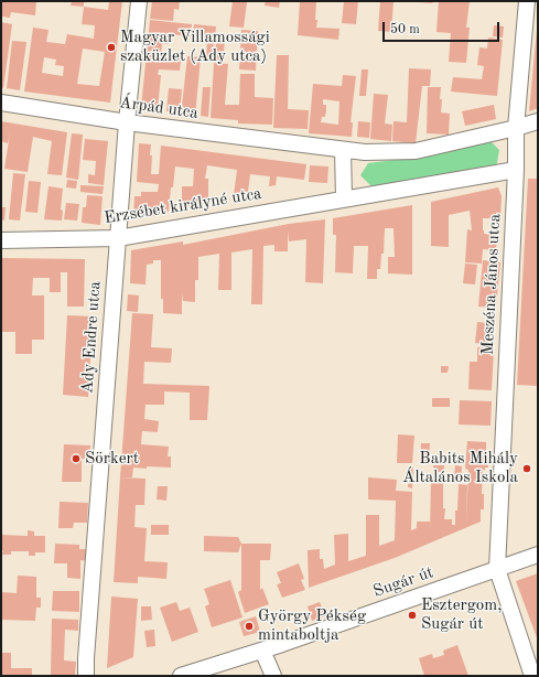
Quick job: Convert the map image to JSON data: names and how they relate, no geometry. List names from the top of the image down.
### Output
{
  "streets": {
    "street": [
      "Árpád utca",
      "Erzsébet királyné utca",
      "Meszéna János utca",
      "Ady Endre utca",
      "Sugár út"
    ]
  },
  "crossings": [
    ["Árpád utca", "Ady Endre utca"],
    ["Erzsébet királyné utca", "Meszéna János utca"],
    ["Erzsébet királyné utca", "Ady Endre utca"],
    ["Meszéna János utca", "Sugár út"]
  ],
  "places": [
    "Magyar Villamossági szaküzlet (Ady utca)",
    "Sörkert",
    "Babits Mihály Általános Iskola",
    "Esztergom, Sugár út",
    "György Pékség mintaboltja"
  ],
  "scale_bar": "50 m"
}
